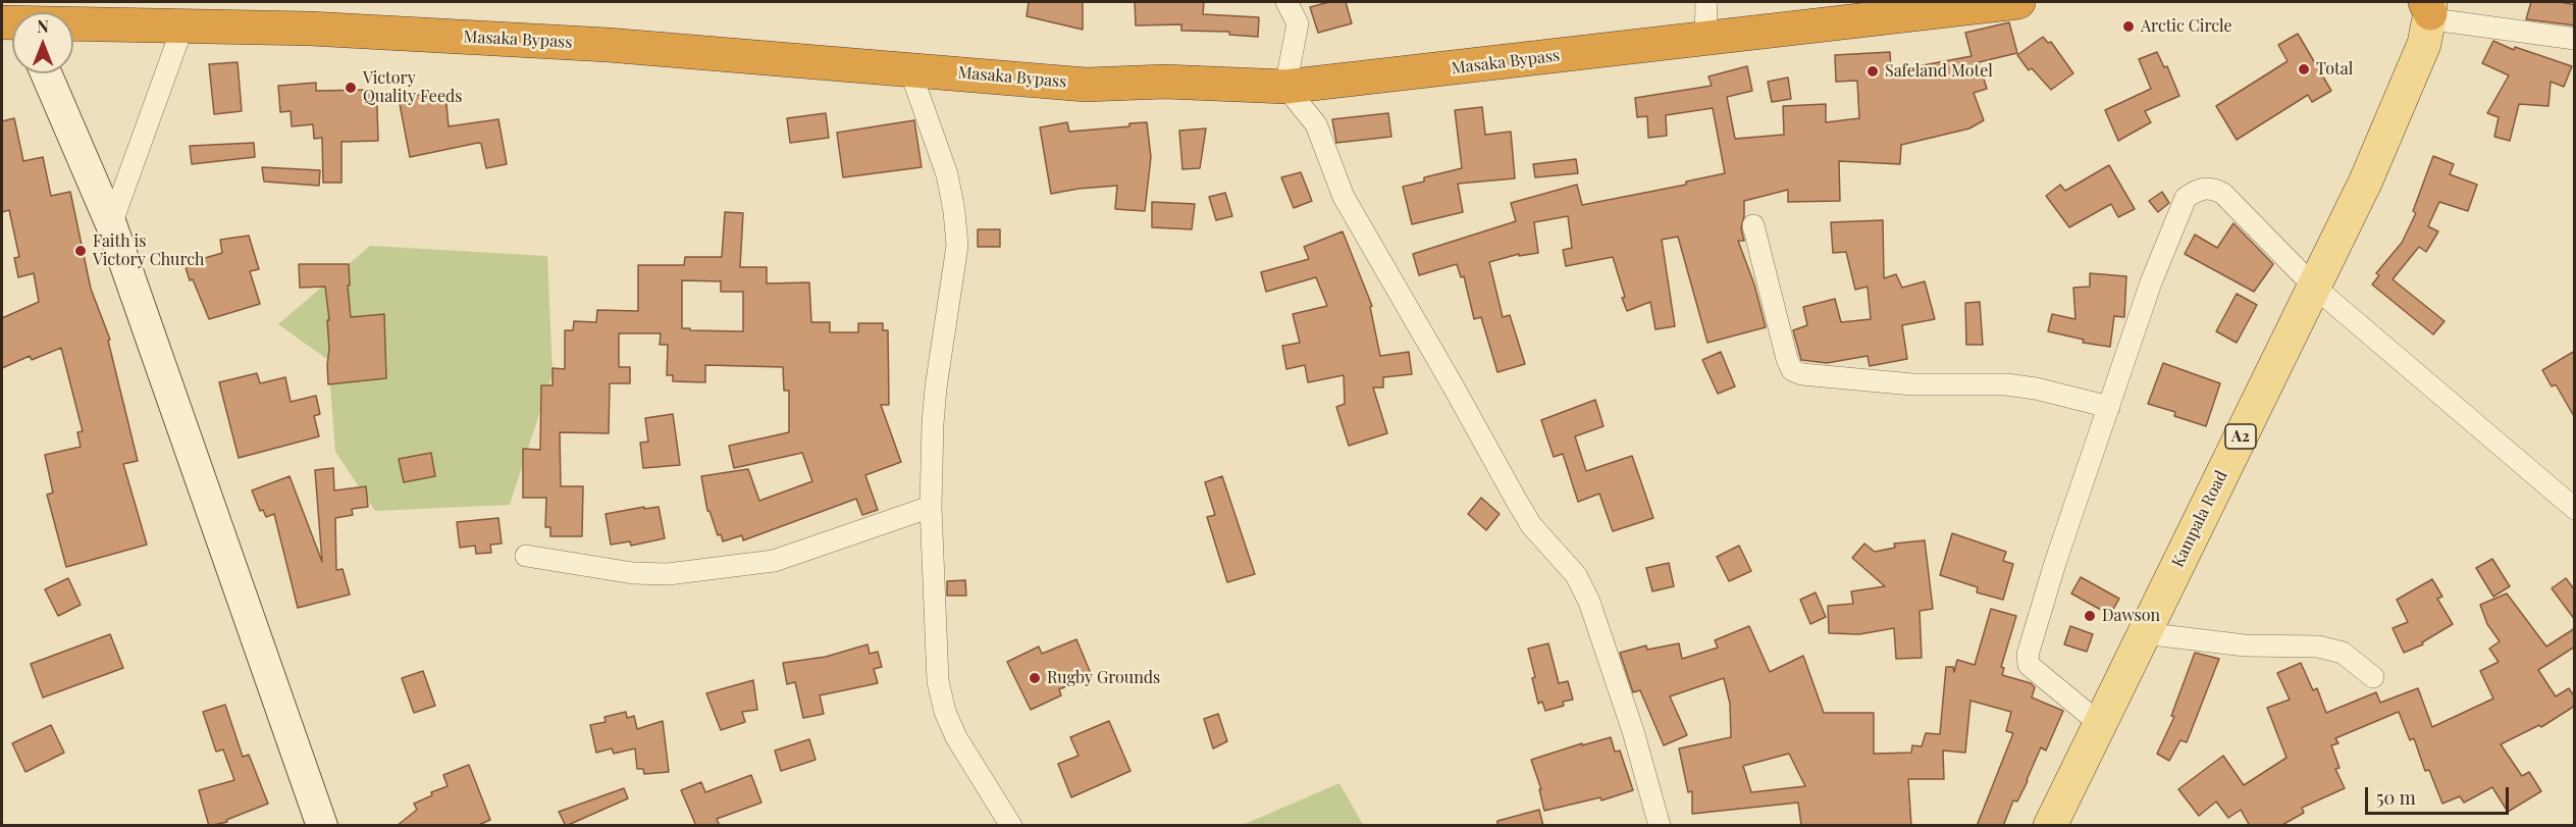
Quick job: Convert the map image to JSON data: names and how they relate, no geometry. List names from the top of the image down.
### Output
{
  "streets": {
    "highway": ["Masaka Bypass"],
    "main road": ["A2", "Kampala Road"]
  },
  "places": [
    "Arctic Circle",
    "Total",
    "Safeland Motel",
    "Victory Quality Feeds",
    "Faith is Victory Church",
    "Dawson",
    "Rugby Grounds"
  ],
  "scale_bar": "50 m",
  "north": "top"
}
